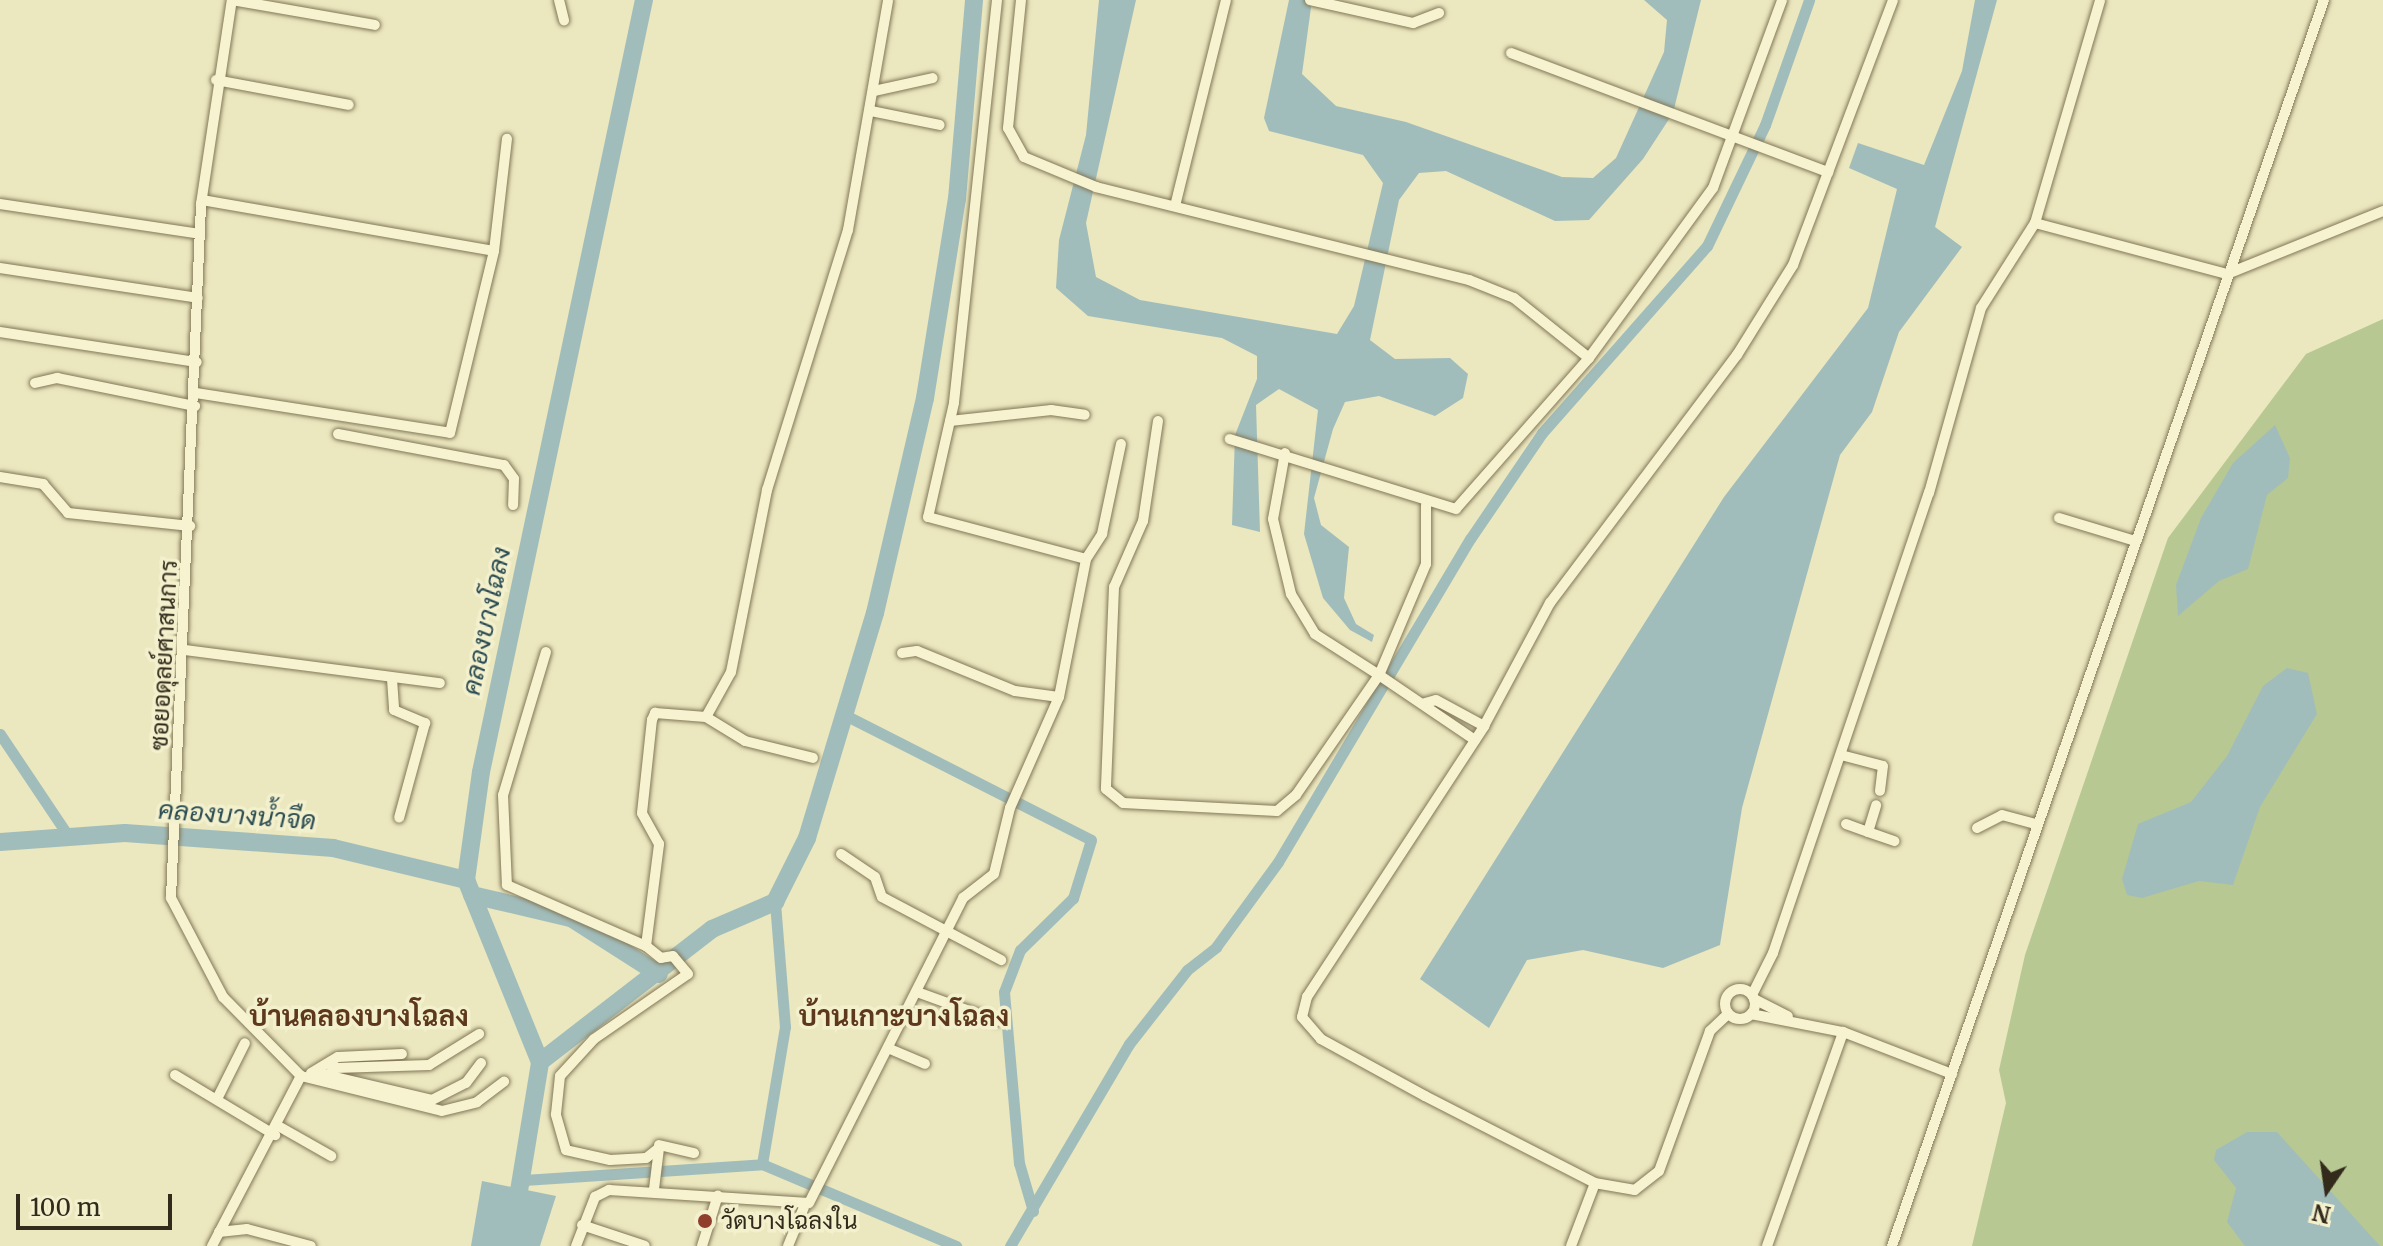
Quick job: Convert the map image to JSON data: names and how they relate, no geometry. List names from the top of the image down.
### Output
{
  "streets": {
    "street": ["ซอยอดุลย์ศาสนการ"]
  },
  "districts": ["บ้านคลองบางโฉลง", "บ้านเกาะบางโฉลง"],
  "water": ["คลองบางโฉลง", "คลองบางน้ำจืด"],
  "places": ["วัดบางโฉลงใน"],
  "scale_bar": "100 m",
  "north": "bottom"
}
